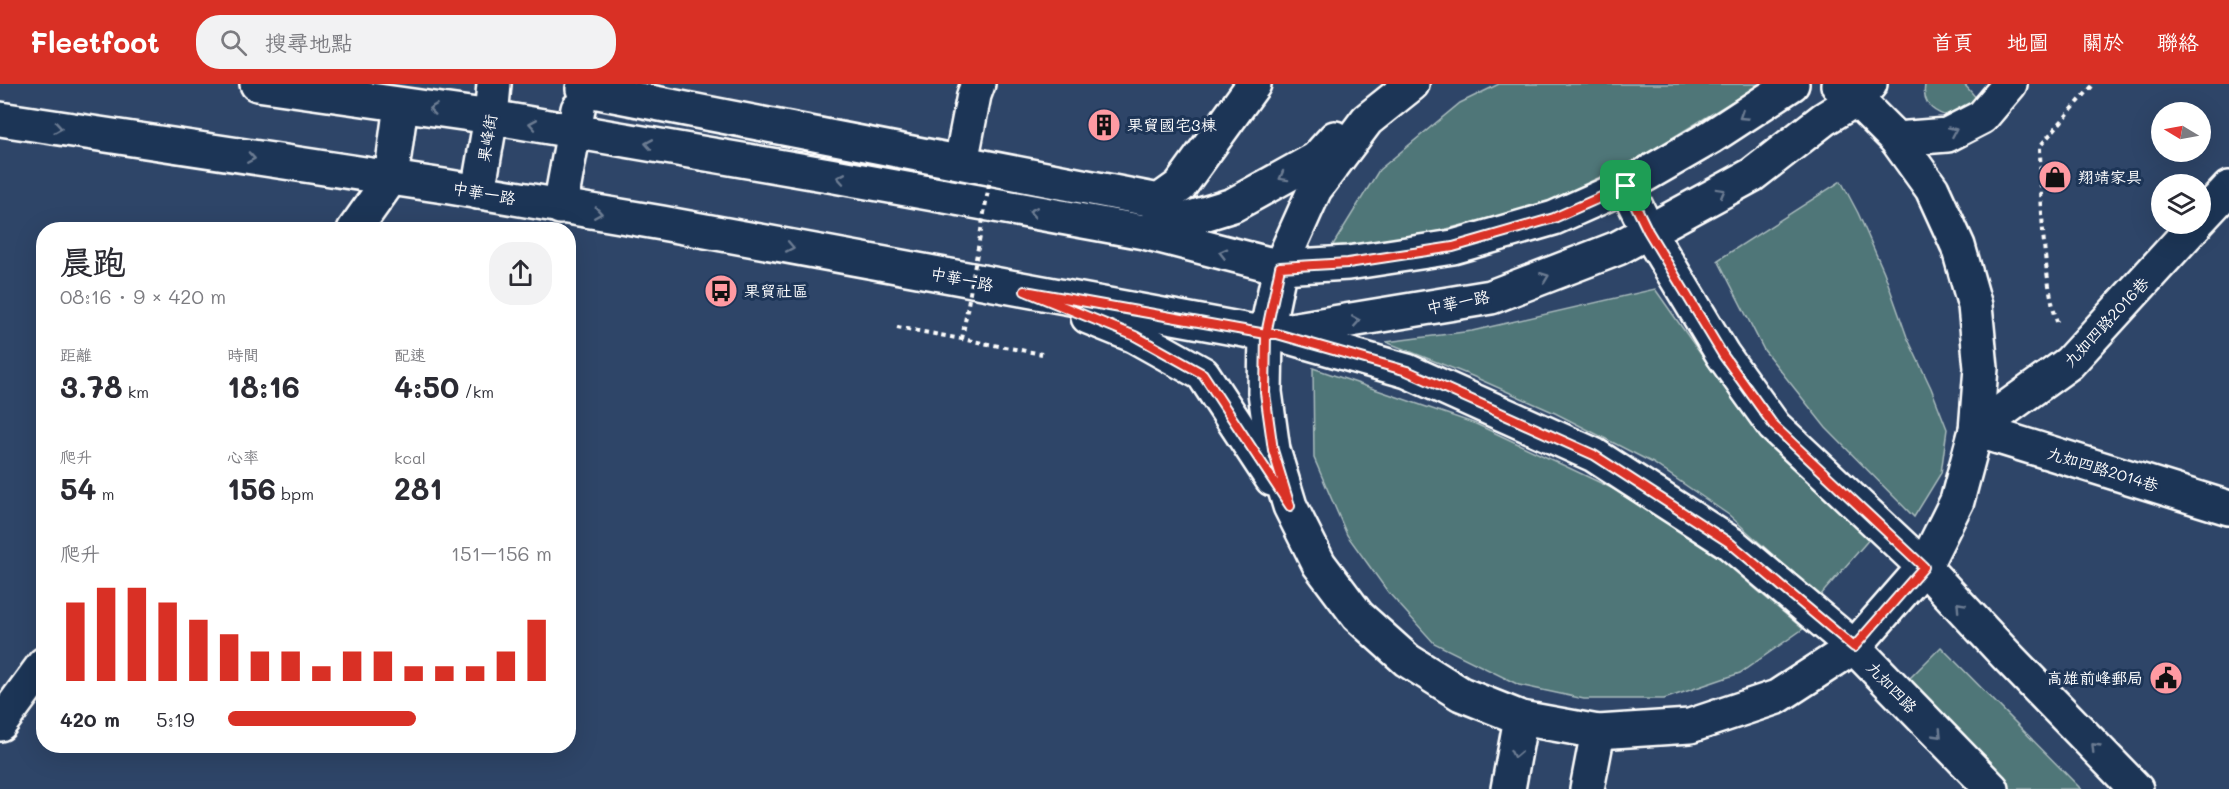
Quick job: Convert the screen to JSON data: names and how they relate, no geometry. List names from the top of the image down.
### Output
{
  "streets": {
    "street": [
      "果峰街",
      "中華一路",
      "九如四路2016巷",
      "九如四路2014巷",
      "九如四路"
    ]
  },
  "crossings": [
    ["果峰街", "中華一路"],
    ["中華一路", "九如四路"],
    ["九如四路2016巷", "九如四路2014巷"]
  ],
  "places": {
    "building": ["果貿國宅3棟"],
    "shop": ["翔靖家具"],
    "bus stop": ["果貿社區"],
    "public building": ["高雄前峰郵局"]
  },
  "north": "left",
  "page": {
    "header": "Fleetfoot",
    "search": "搜尋地點",
    "nav": [
      "首頁",
      "地圖",
      "關於",
      "聯絡"
    ],
    "heading": ["晨跑", "08:16 · 9 × 420 m"],
    "stats": [
      ["距離", "3.78 km"],
      ["時間", "18:16"],
      ["配速", "4:50 /km"],
      ["爬升", "54 m"],
      ["心率", "156 bpm"],
      ["kcal", "281"]
    ],
    "chart": ["爬升", "151–156 m"],
    "list": [
      {
        "name": "420 m",
        "note": "5:19"
      }
    ]
  }
}
